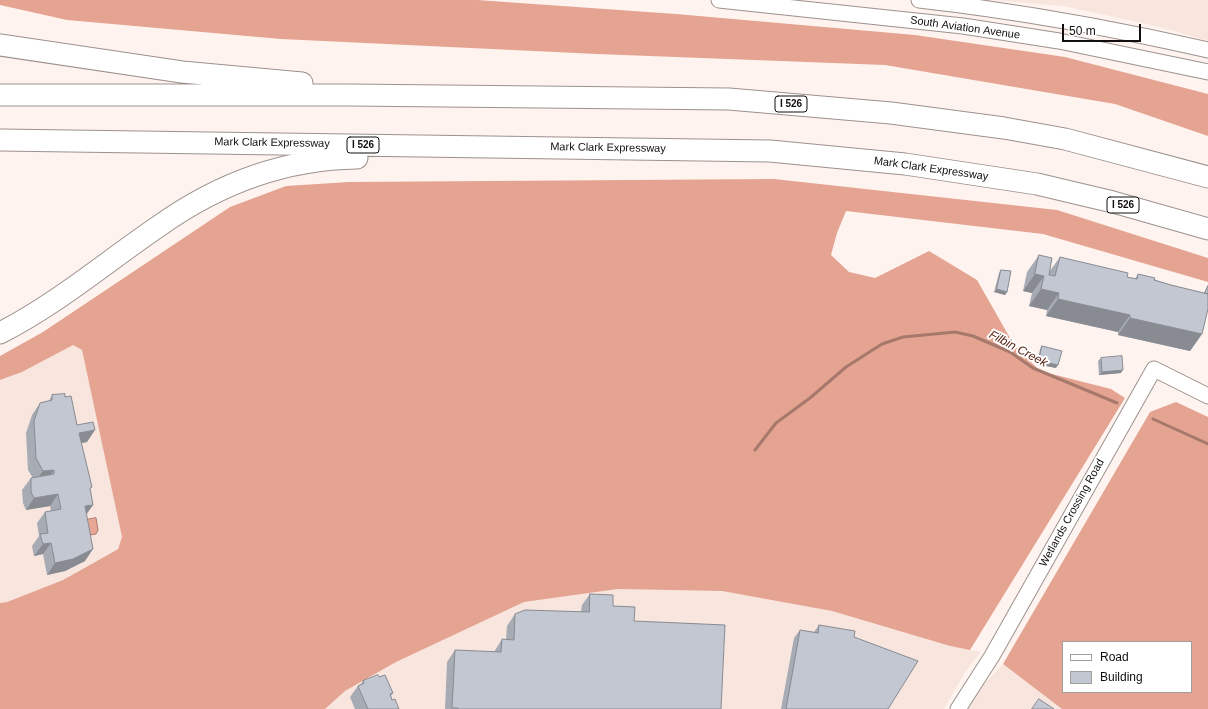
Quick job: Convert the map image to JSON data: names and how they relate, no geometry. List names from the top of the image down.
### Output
{
  "streets": {
    "highway": ["I 526", "Mark Clark Expressway"],
    "street": ["South Aviation Avenue", "Wetlands Crossing Road"]
  },
  "water": ["Filbin Creek"],
  "legend": ["Road", "Building"],
  "scale_bar": "50 m"
}
